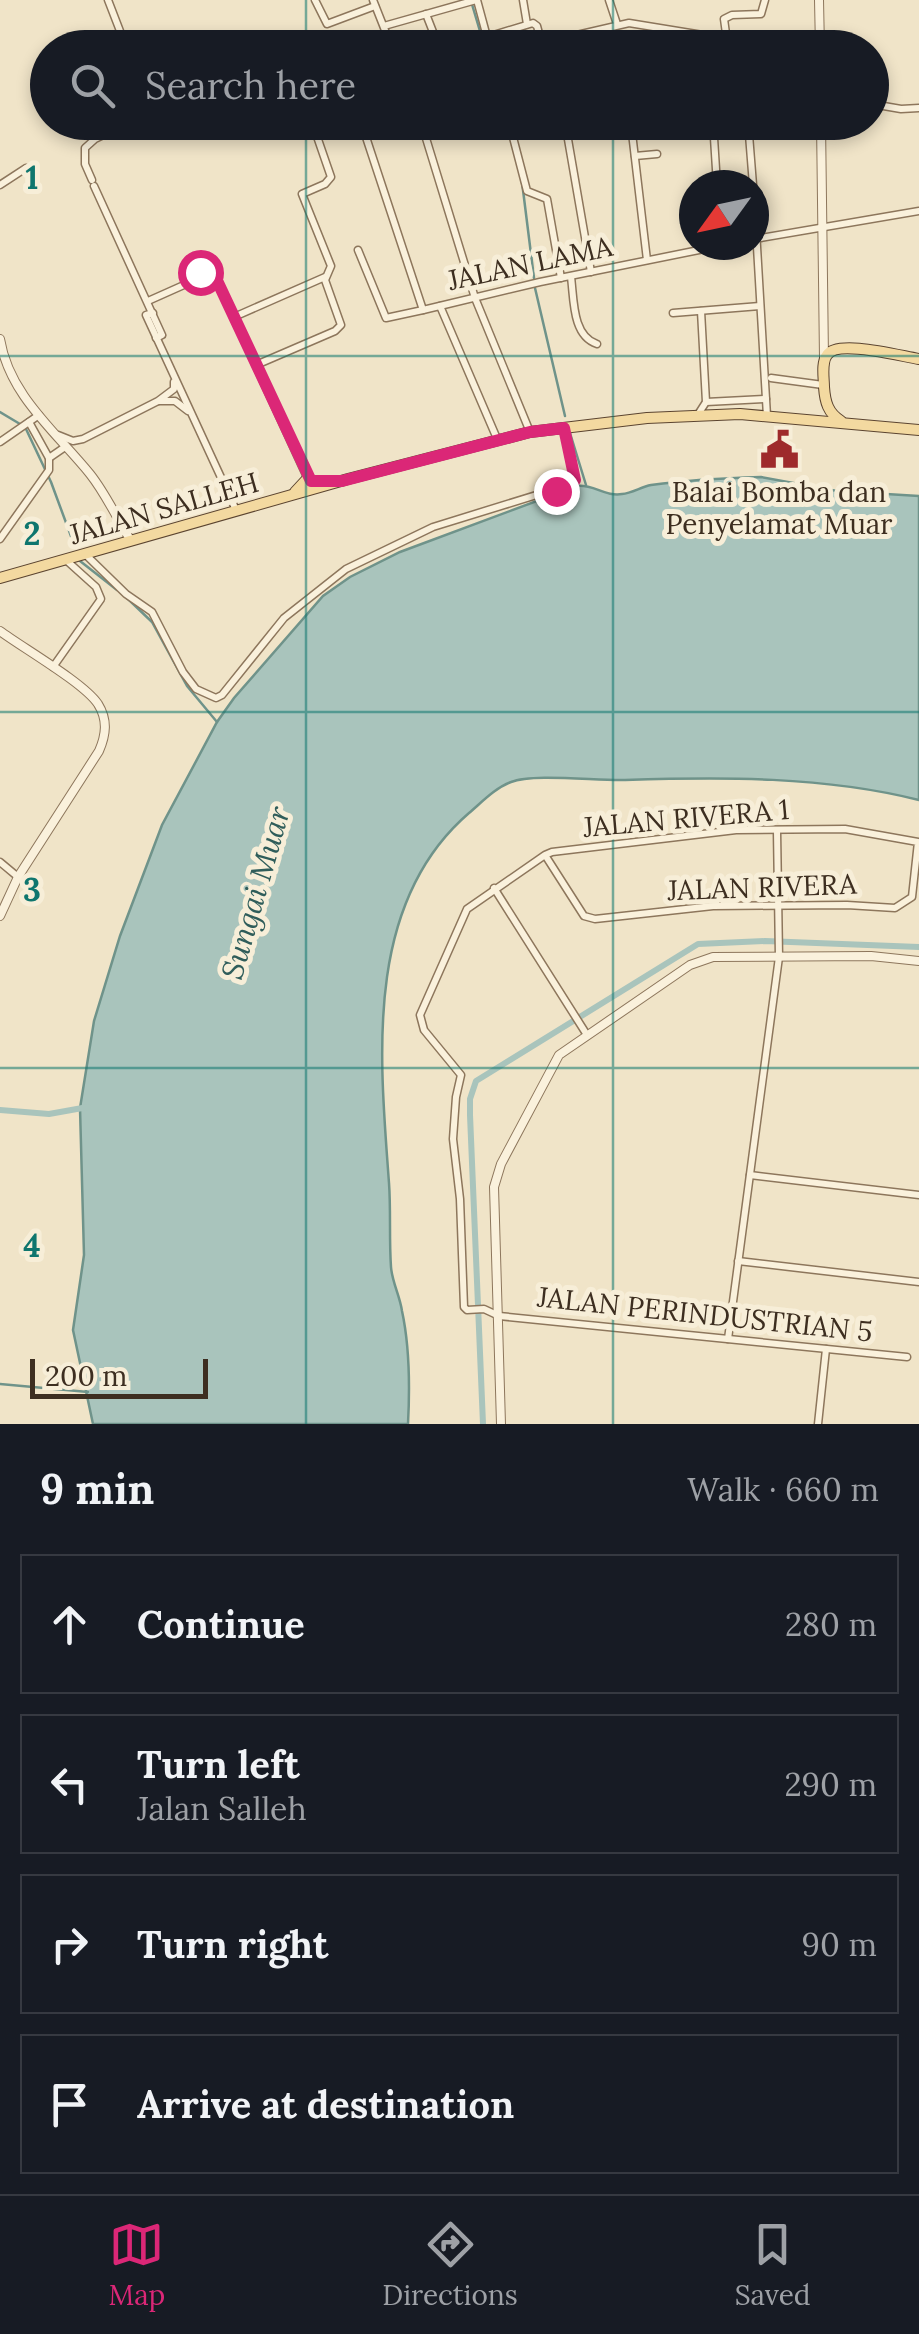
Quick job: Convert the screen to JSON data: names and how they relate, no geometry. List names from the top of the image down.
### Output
{
  "streets": {
    "main road": ["JALAN SALLEH"],
    "street": [
      "JALAN LAMA",
      "JALAN RIVERA 1",
      "JALAN RIVERA",
      "JALAN PERINDUSTRIAN 5"
    ]
  },
  "crossings": [
    ["JALAN RIVERA 1", "JALAN RIVERA"]
  ],
  "water": ["Sungai Muar"],
  "places": {
    "public building": ["Balai Bomba dan Penyelamat Muar"]
  },
  "scale_bar": "200 m",
  "north": "bottom left",
  "page": {
    "search": "Search here",
    "scale": "200 m",
    "heading": ["9 min", "Walk · 660 m"],
    "list": [
      ["Continue", "280 m"],
      ["Turn left", "Jalan Salleh", "290 m"],
      ["Turn right", "90 m"],
      "Arrive at destination"
    ],
    "nav": ["Map", "Directions", "Saved"]
  },
  "grid": {
    "rows": [
      "1",
      "2",
      "3",
      "4"
    ]
  }
}
